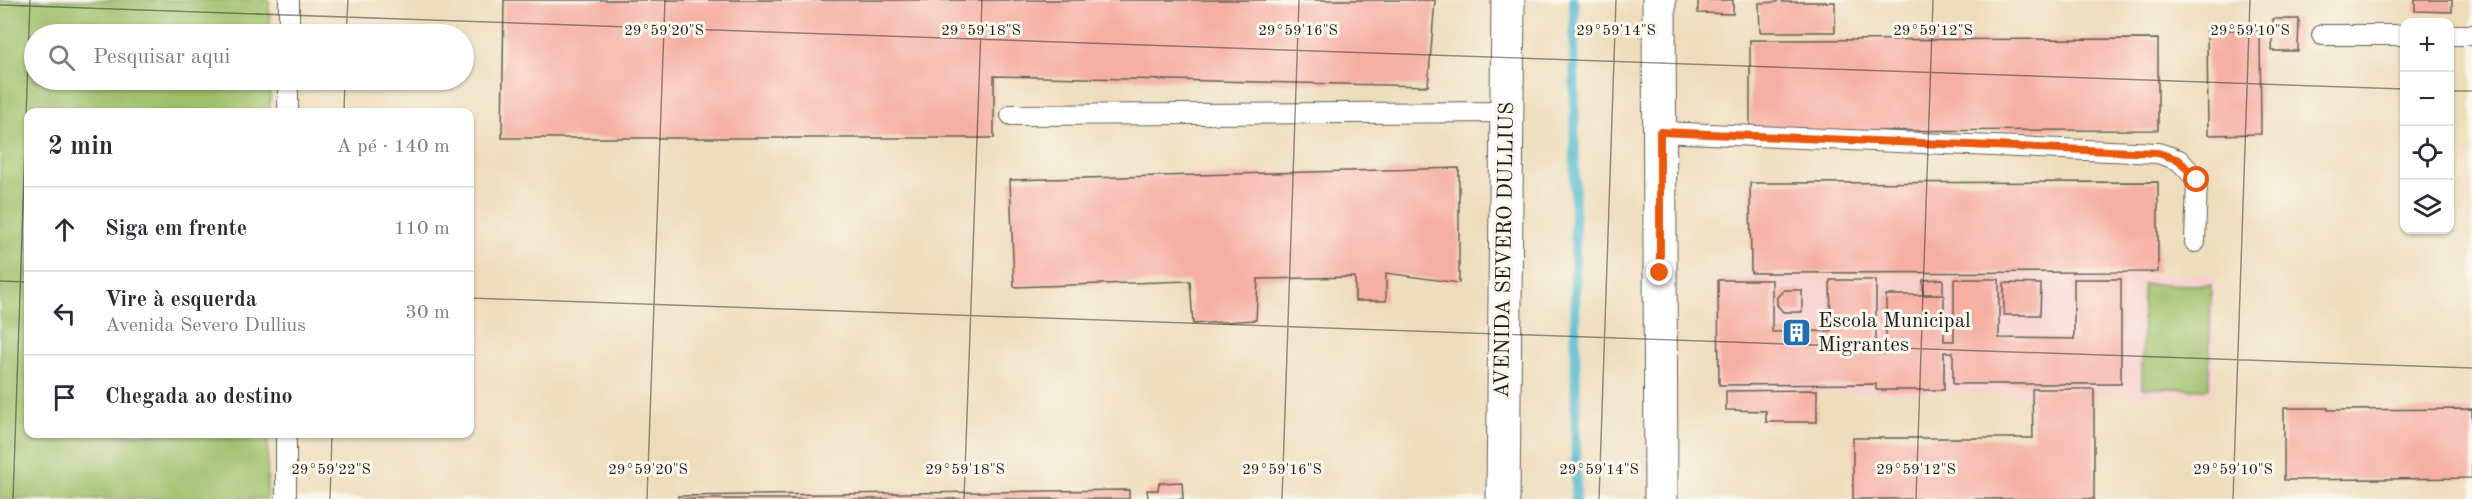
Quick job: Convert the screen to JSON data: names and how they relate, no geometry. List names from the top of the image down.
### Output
{
  "streets": {
    "main road": ["AVENIDA SEVERO DULLIUS"]
  },
  "places": {
    "building": ["Escola Municipal Migrantes"]
  },
  "page": {
    "map_buttons": ["+", "−"],
    "search": "Pesquisar aqui",
    "heading": ["2 min", "A pé · 140 m"],
    "list": [
      ["Siga em frente", "110 m"],
      ["Vire à esquerda", "Avenida Severo Dullius", "30 m"],
      "Chegada ao destino"
    ]
  },
  "coordinates": [
    "29°59'20\"S",
    "29°59'18\"S",
    "29°59'16\"S",
    "29°59'14\"S",
    "29°59'12\"S",
    "29°59'10\"S",
    "29°59'22\"S"
  ]
}
